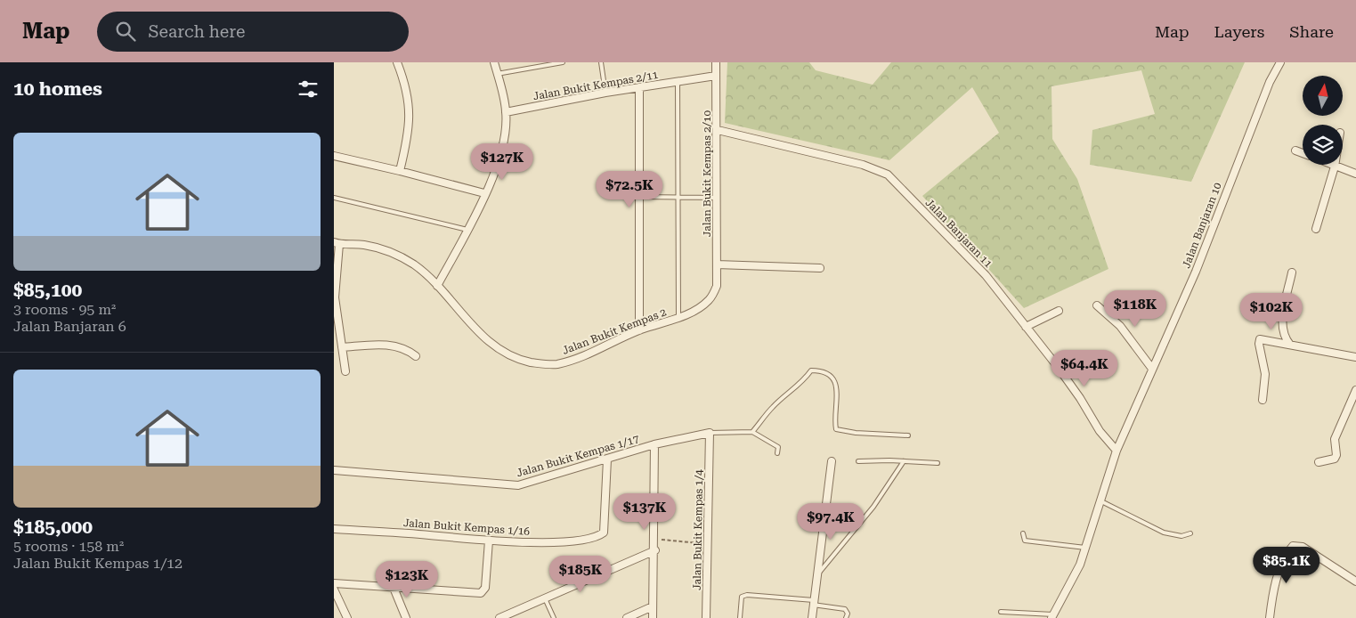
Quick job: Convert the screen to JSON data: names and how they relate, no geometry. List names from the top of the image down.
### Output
{
  "streets": {
    "street": [
      "Jalan Bukit Kempas 2/11",
      "Jalan Bukit Kempas 2/10",
      "Jalan Banjaran 10",
      "Jalan Banjaran 11",
      "Jalan Bukit Kempas 2",
      "Jalan Bukit Kempas 1/17",
      "Jalan Bukit Kempas 1/16",
      "Jalan Bukit Kempas 1/4"
    ]
  },
  "crossings": [
    ["Jalan Bukit Kempas 2/11", "Jalan Bukit Kempas 2/10"],
    ["Jalan Bukit Kempas 2/10", "Jalan Banjaran 11"],
    ["Jalan Bukit Kempas 2/10", "Jalan Bukit Kempas 2"],
    ["Jalan Banjaran 10", "Jalan Banjaran 11"],
    ["Jalan Bukit Kempas 1/17", "Jalan Bukit Kempas 1/16"],
    ["Jalan Bukit Kempas 1/17", "Jalan Bukit Kempas 1/4"]
  ],
  "north": "top",
  "page": {
    "header": "Map",
    "search": "Search here",
    "nav": ["Map", "Layers", "Share"],
    "heading": "10 homes",
    "list": [
      {
        "name": "$85,100",
        "note": "3 rooms · 95 m² · Jalan Banjaran 6"
      },
      {
        "name": "$185,000",
        "note": "5 rooms · 158 m² · Jalan Bukit Kempas 1/12"
      }
    ],
    "price": [
      "$127K",
      "$72.5K",
      "$118K",
      "$102K",
      "$64.4K",
      "$137K",
      "$97.4K",
      "$85.1K",
      "$185K",
      "$123K"
    ]
  }
}
